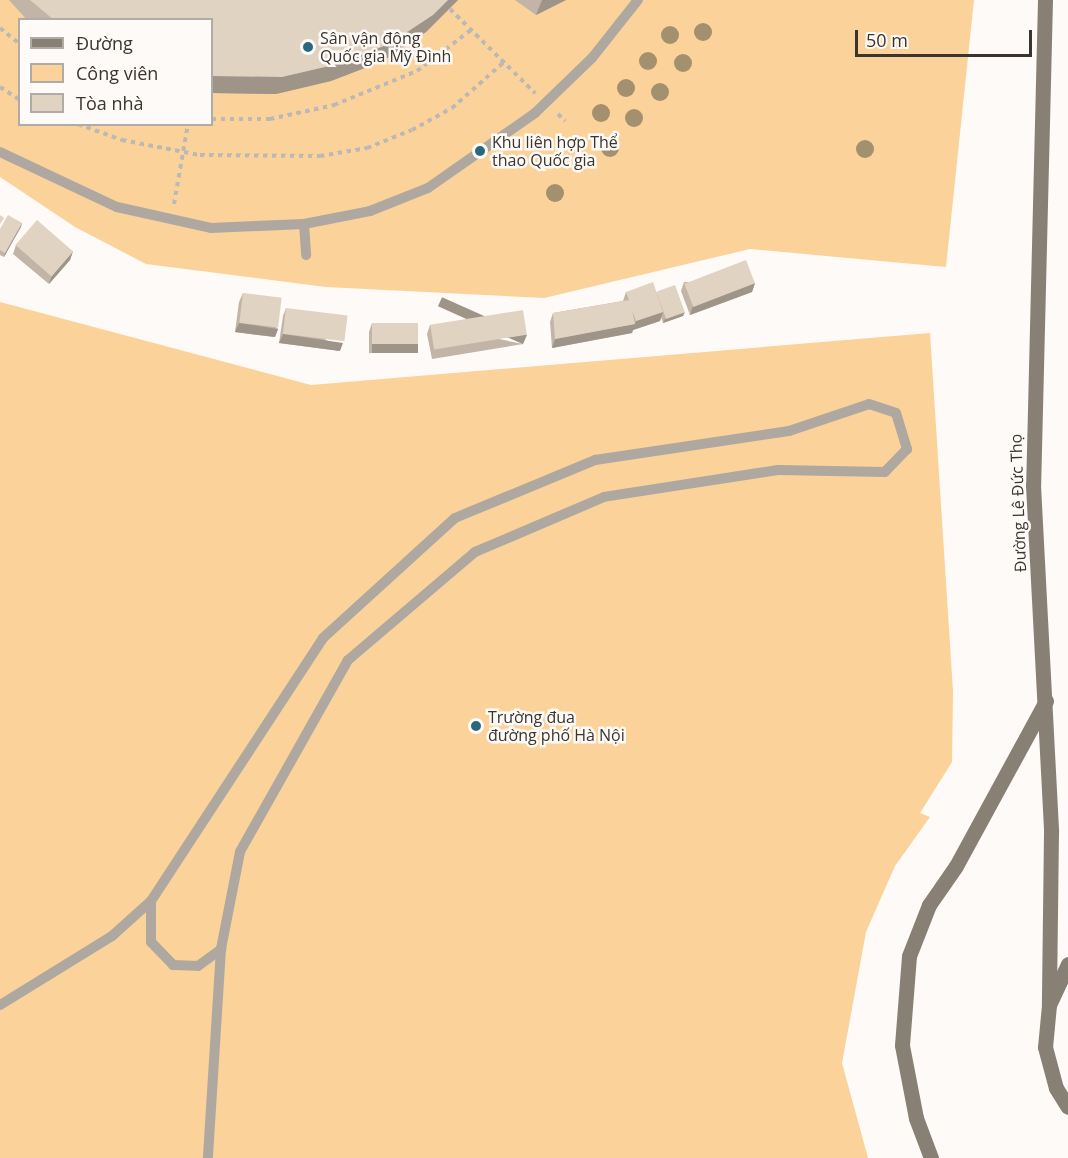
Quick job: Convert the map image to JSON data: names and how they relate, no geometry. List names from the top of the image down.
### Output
{
  "streets": {
    "main road": ["Đường Lê Đức Thọ"]
  },
  "places": ["Sân vận động Quốc gia Mỹ Đình", "Khu liên hợp Thể thao Quốc gia", "Trường đua đường phố Hà Nội"],
  "legend": ["Đường", "Công viên", "Tòa nhà"],
  "scale_bar": "50 m"
}
